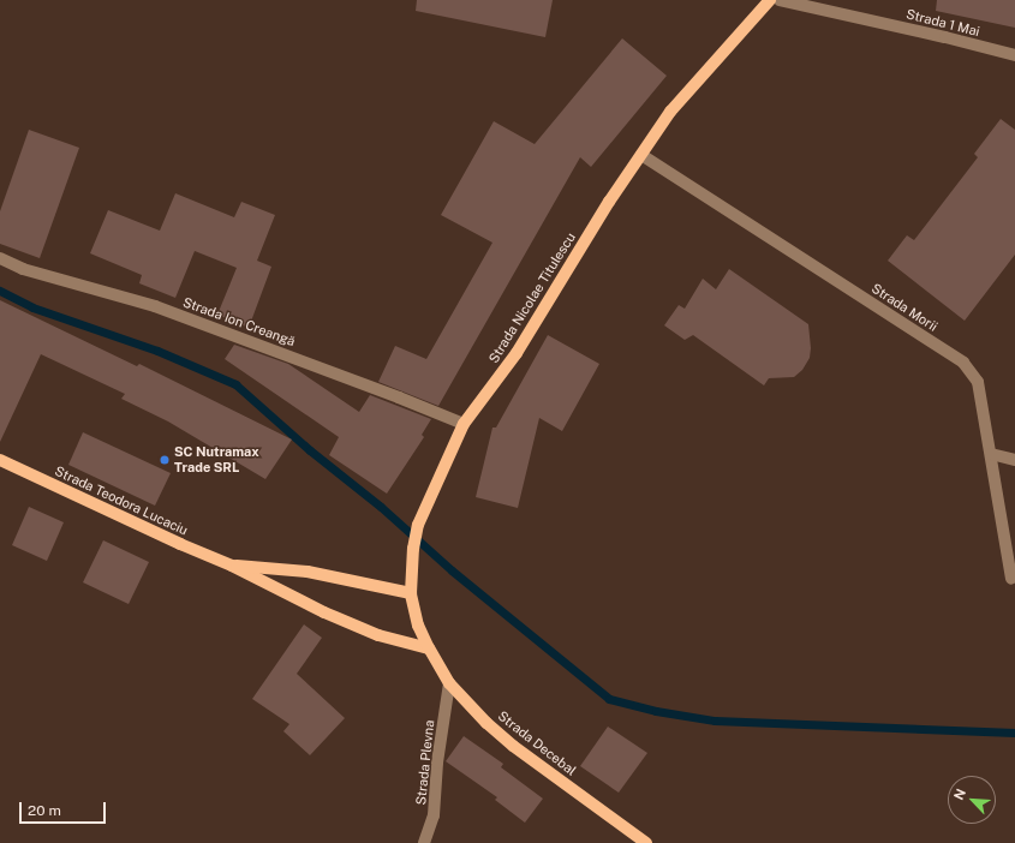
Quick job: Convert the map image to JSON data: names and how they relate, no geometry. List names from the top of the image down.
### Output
{
  "streets": {
    "main road": ["Strada Nicolae Titulescu", "Strada Teodora Lucaciu", "Strada Decebal"],
    "street": [
      "Strada 1 Mai",
      "Strada Morii",
      "Strada Ion Creangă",
      "Strada Plevna"
    ]
  },
  "crossings": [
    ["Strada Nicolae Titulescu", "Strada Morii"],
    ["Strada Nicolae Titulescu", "Strada Ion Creangă"],
    ["Strada Nicolae Titulescu", "Strada Teodora Lucaciu"],
    ["Strada Nicolae Titulescu", "Strada Decebal"],
    ["Strada Teodora Lucaciu", "Strada Decebal"],
    ["Strada Decebal", "Strada Plevna"]
  ],
  "places": ["SC Nutramax Trade SRL"],
  "scale_bar": "20 m",
  "north": "top left"
}
